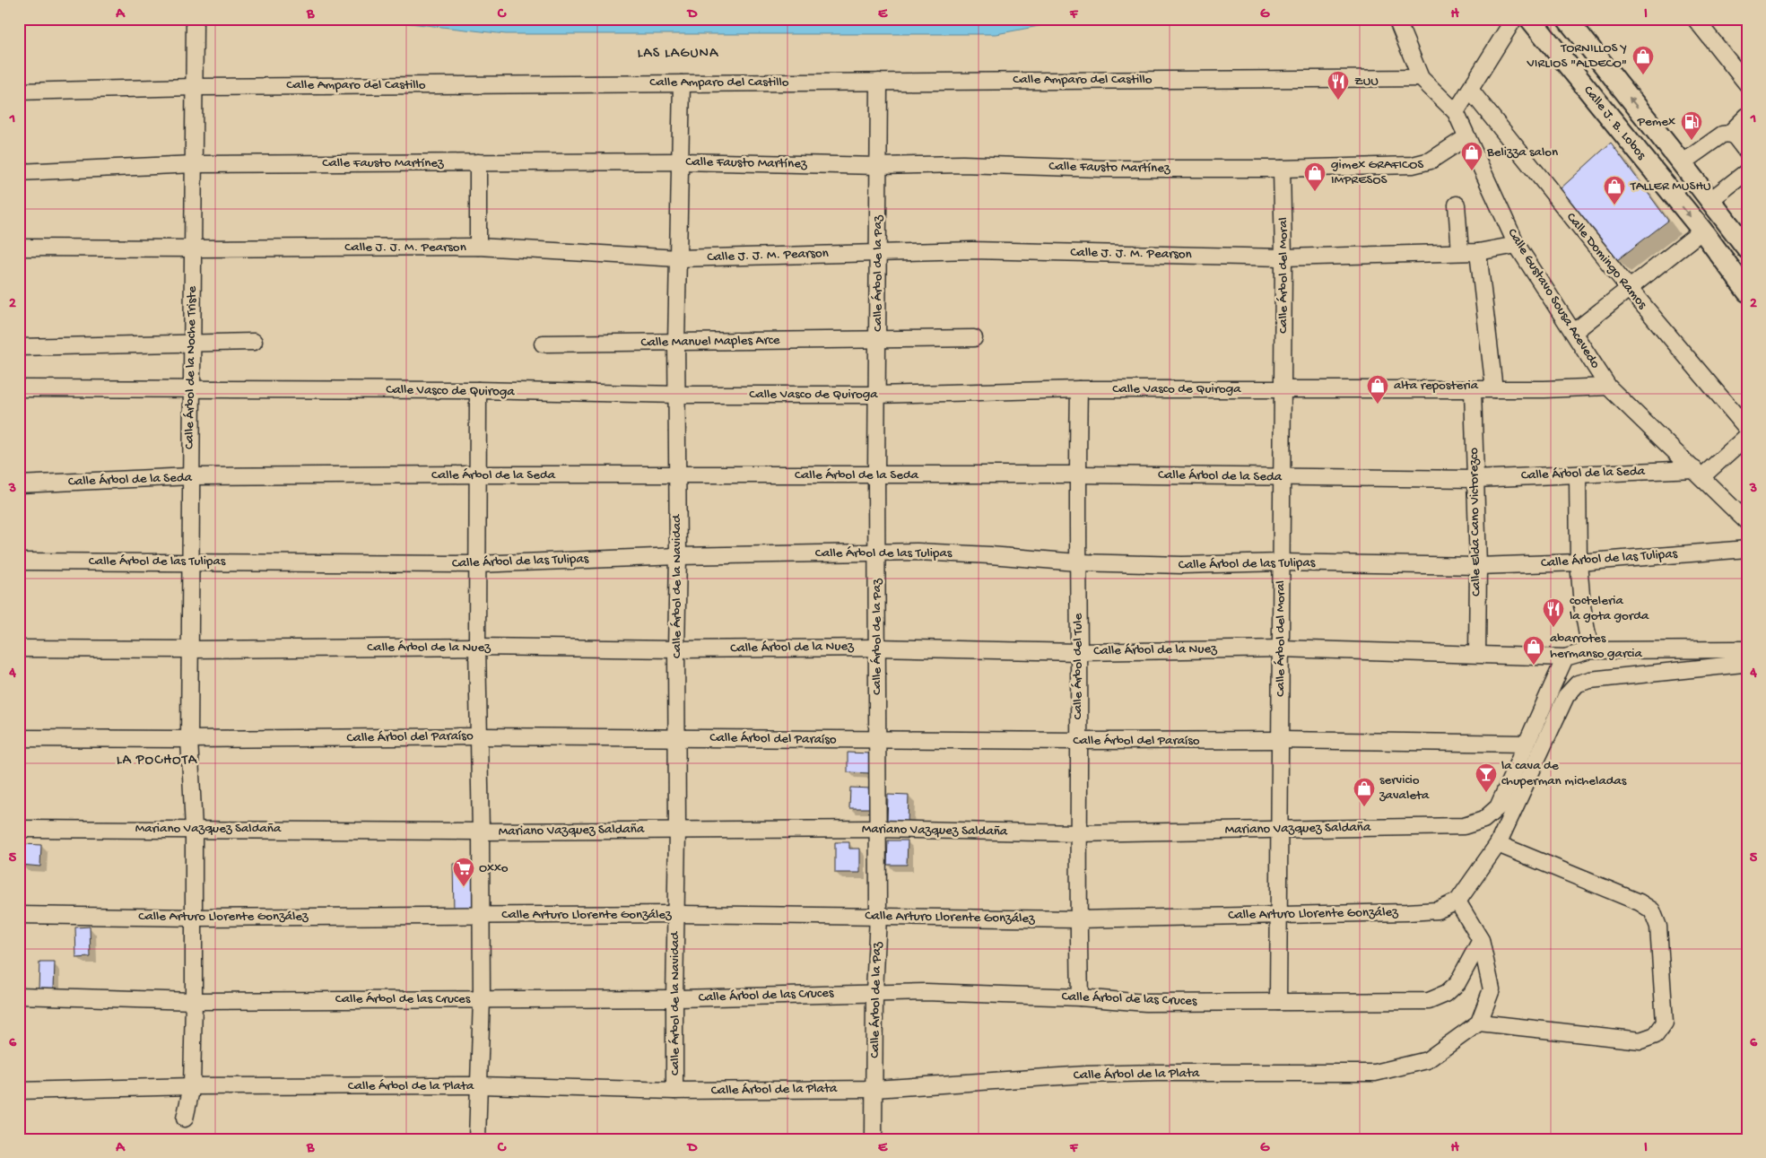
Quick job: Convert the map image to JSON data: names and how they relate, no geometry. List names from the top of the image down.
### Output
{
  "streets": {
    "main road": ["Calle J. B. Lobos"],
    "street": [
      "Calle Amparo del Castillo",
      "Calle Fausto Martínez",
      "Calle J. J. M. Pearson",
      "Calle Domingo Ramos",
      "Calle Árbol de la Paz",
      "Calle Árbol del Moral",
      "Calle Gustavo Sousa Acevedo",
      "Calle Manuel Maples Arce",
      "Calle Árbol de la Noche Triste",
      "Calle Vasco de Quiroga",
      "Calle Árbol de la Seda",
      "Calle Elda Cano Victorezco",
      "Calle Árbol de las Tulipas",
      "Calle Árbol de la Navidad",
      "Calle Árbol de la Nuez",
      "Calle Árbol del Tule",
      "Calle Árbol del Paraíso",
      "Mariano Vazquez Saldaña",
      "Calle Arturo Llorente González",
      "Calle Árbol de las Cruces",
      "Calle Árbol de la Plata"
    ]
  },
  "crossings": [
    ["Calle Amparo del Castillo", "Calle Árbol de la Paz"],
    ["Calle Amparo del Castillo", "Calle Gustavo Sousa Acevedo"],
    ["Calle Amparo del Castillo", "Calle Árbol de la Noche Triste"],
    ["Calle Amparo del Castillo", "Calle Árbol de la Navidad"],
    ["Calle Fausto Martínez", "Calle Árbol de la Paz"],
    ["Calle Fausto Martínez", "Calle Árbol del Moral"],
    ["Calle Fausto Martínez", "Calle Gustavo Sousa Acevedo"],
    ["Calle Fausto Martínez", "Calle Árbol de la Noche Triste"],
    ["Calle Fausto Martínez", "Calle Árbol de la Navidad"],
    ["Calle J. J. M. Pearson", "Calle Árbol de la Paz"],
    ["Calle J. J. M. Pearson", "Calle Árbol del Moral"],
    ["Calle J. J. M. Pearson", "Calle Gustavo Sousa Acevedo"],
    ["Calle J. J. M. Pearson", "Calle Árbol de la Noche Triste"],
    ["Calle J. J. M. Pearson", "Calle Árbol de la Navidad"],
    ["Calle Árbol de la Paz", "Calle Manuel Maples Arce"],
    ["Calle Árbol de la Paz", "Calle Vasco de Quiroga"],
    ["Calle Árbol de la Paz", "Calle Árbol de la Seda"],
    ["Calle Árbol de la Paz", "Calle Árbol de las Tulipas"],
    ["Calle Árbol de la Paz", "Calle Árbol de la Nuez"],
    ["Calle Árbol de la Paz", "Calle Árbol del Paraíso"],
    ["Calle Árbol de la Paz", "Mariano Vazquez Saldaña"],
    ["Calle Árbol de la Paz", "Calle Arturo Llorente González"],
    ["Calle Árbol de la Paz", "Calle Árbol de las Cruces"],
    ["Calle Árbol de la Paz", "Calle Árbol de la Plata"],
    ["Calle Árbol del Moral", "Calle Vasco de Quiroga"],
    ["Calle Árbol del Moral", "Calle Árbol de la Seda"],
    ["Calle Árbol del Moral", "Calle Árbol de las Tulipas"],
    ["Calle Árbol del Moral", "Calle Árbol de la Nuez"],
    ["Calle Árbol del Moral", "Calle Árbol del Paraíso"],
    ["Calle Árbol del Moral", "Mariano Vazquez Saldaña"],
    ["Calle Árbol del Moral", "Calle Arturo Llorente González"],
    ["Calle Árbol del Moral", "Calle Árbol de las Cruces"],
    ["Calle Gustavo Sousa Acevedo", "Calle Vasco de Quiroga"],
    ["Calle Gustavo Sousa Acevedo", "Calle Árbol de la Seda"],
    ["Calle Manuel Maples Arce", "Calle Árbol de la Navidad"],
    ["Calle Árbol de la Noche Triste", "Calle Vasco de Quiroga"],
    ["Calle Árbol de la Noche Triste", "Calle Árbol de la Seda"],
    ["Calle Árbol de la Noche Triste", "Calle Árbol de las Tulipas"],
    ["Calle Árbol de la Noche Triste", "Calle Árbol de la Nuez"],
    ["Calle Árbol de la Noche Triste", "Calle Árbol del Paraíso"],
    ["Calle Árbol de la Noche Triste", "Mariano Vazquez Saldaña"],
    ["Calle Árbol de la Noche Triste", "Calle Arturo Llorente González"],
    ["Calle Árbol de la Noche Triste", "Calle Árbol de las Cruces"],
    ["Calle Árbol de la Noche Triste", "Calle Árbol de la Plata"],
    ["Calle Vasco de Quiroga", "Calle Elda Cano Victorezco"],
    ["Calle Vasco de Quiroga", "Calle Árbol de la Navidad"],
    ["Calle Vasco de Quiroga", "Calle Árbol del Tule"],
    ["Calle Árbol de la Seda", "Calle Elda Cano Victorezco"],
    ["Calle Árbol de la Seda", "Calle Árbol de la Navidad"],
    ["Calle Árbol de la Seda", "Calle Árbol del Tule"],
    ["Calle Elda Cano Victorezco", "Calle Árbol de las Tulipas"],
    ["Calle Elda Cano Victorezco", "Calle Árbol de la Nuez"],
    ["Calle Árbol de las Tulipas", "Calle Árbol de la Navidad"],
    ["Calle Árbol de las Tulipas", "Calle Árbol del Tule"],
    ["Calle Árbol de la Navidad", "Calle Árbol de la Nuez"],
    ["Calle Árbol de la Navidad", "Calle Árbol del Paraíso"],
    ["Calle Árbol de la Navidad", "Mariano Vazquez Saldaña"],
    ["Calle Árbol de la Navidad", "Calle Arturo Llorente González"],
    ["Calle Árbol de la Navidad", "Calle Árbol de las Cruces"],
    ["Calle Árbol de la Navidad", "Calle Árbol de la Plata"],
    ["Calle Árbol de la Nuez", "Calle Árbol del Tule"],
    ["Calle Árbol de la Nuez", "Mariano Vazquez Saldaña"],
    ["Calle Árbol del Tule", "Calle Árbol del Paraíso"],
    ["Calle Árbol del Tule", "Mariano Vazquez Saldaña"],
    ["Calle Árbol del Tule", "Calle Arturo Llorente González"],
    ["Calle Árbol del Tule", "Calle Árbol de las Cruces"],
    ["Calle Árbol del Paraíso", "Mariano Vazquez Saldaña"]
  ],
  "districts": ["LAS LAGUNA", "LA POCHOTA"],
  "places": {
    "shop": [
      "TORNILLOS Y VIRLIOS \"ALDECO\"",
      "Belizza salon",
      "gimex GRAFICOS IMPRESOS",
      "TALLER MUSHU",
      "alta reposteria",
      "abarrotes hermanso garcia",
      "servicio zavaleta"
    ],
    "restaurant": ["ZUU", "cocteleria la gota gorda"],
    "fuel station": ["Pemex"],
    "bar": ["la cava de chuperman micheladas"],
    "supermarket": ["Oxxo"]
  },
  "grid": {
    "columns": [
      "A",
      "B",
      "C",
      "D",
      "E",
      "F",
      "G",
      "H",
      "I"
    ],
    "rows": [
      "1",
      "2",
      "3",
      "4",
      "5",
      "6"
    ]
  }
}
